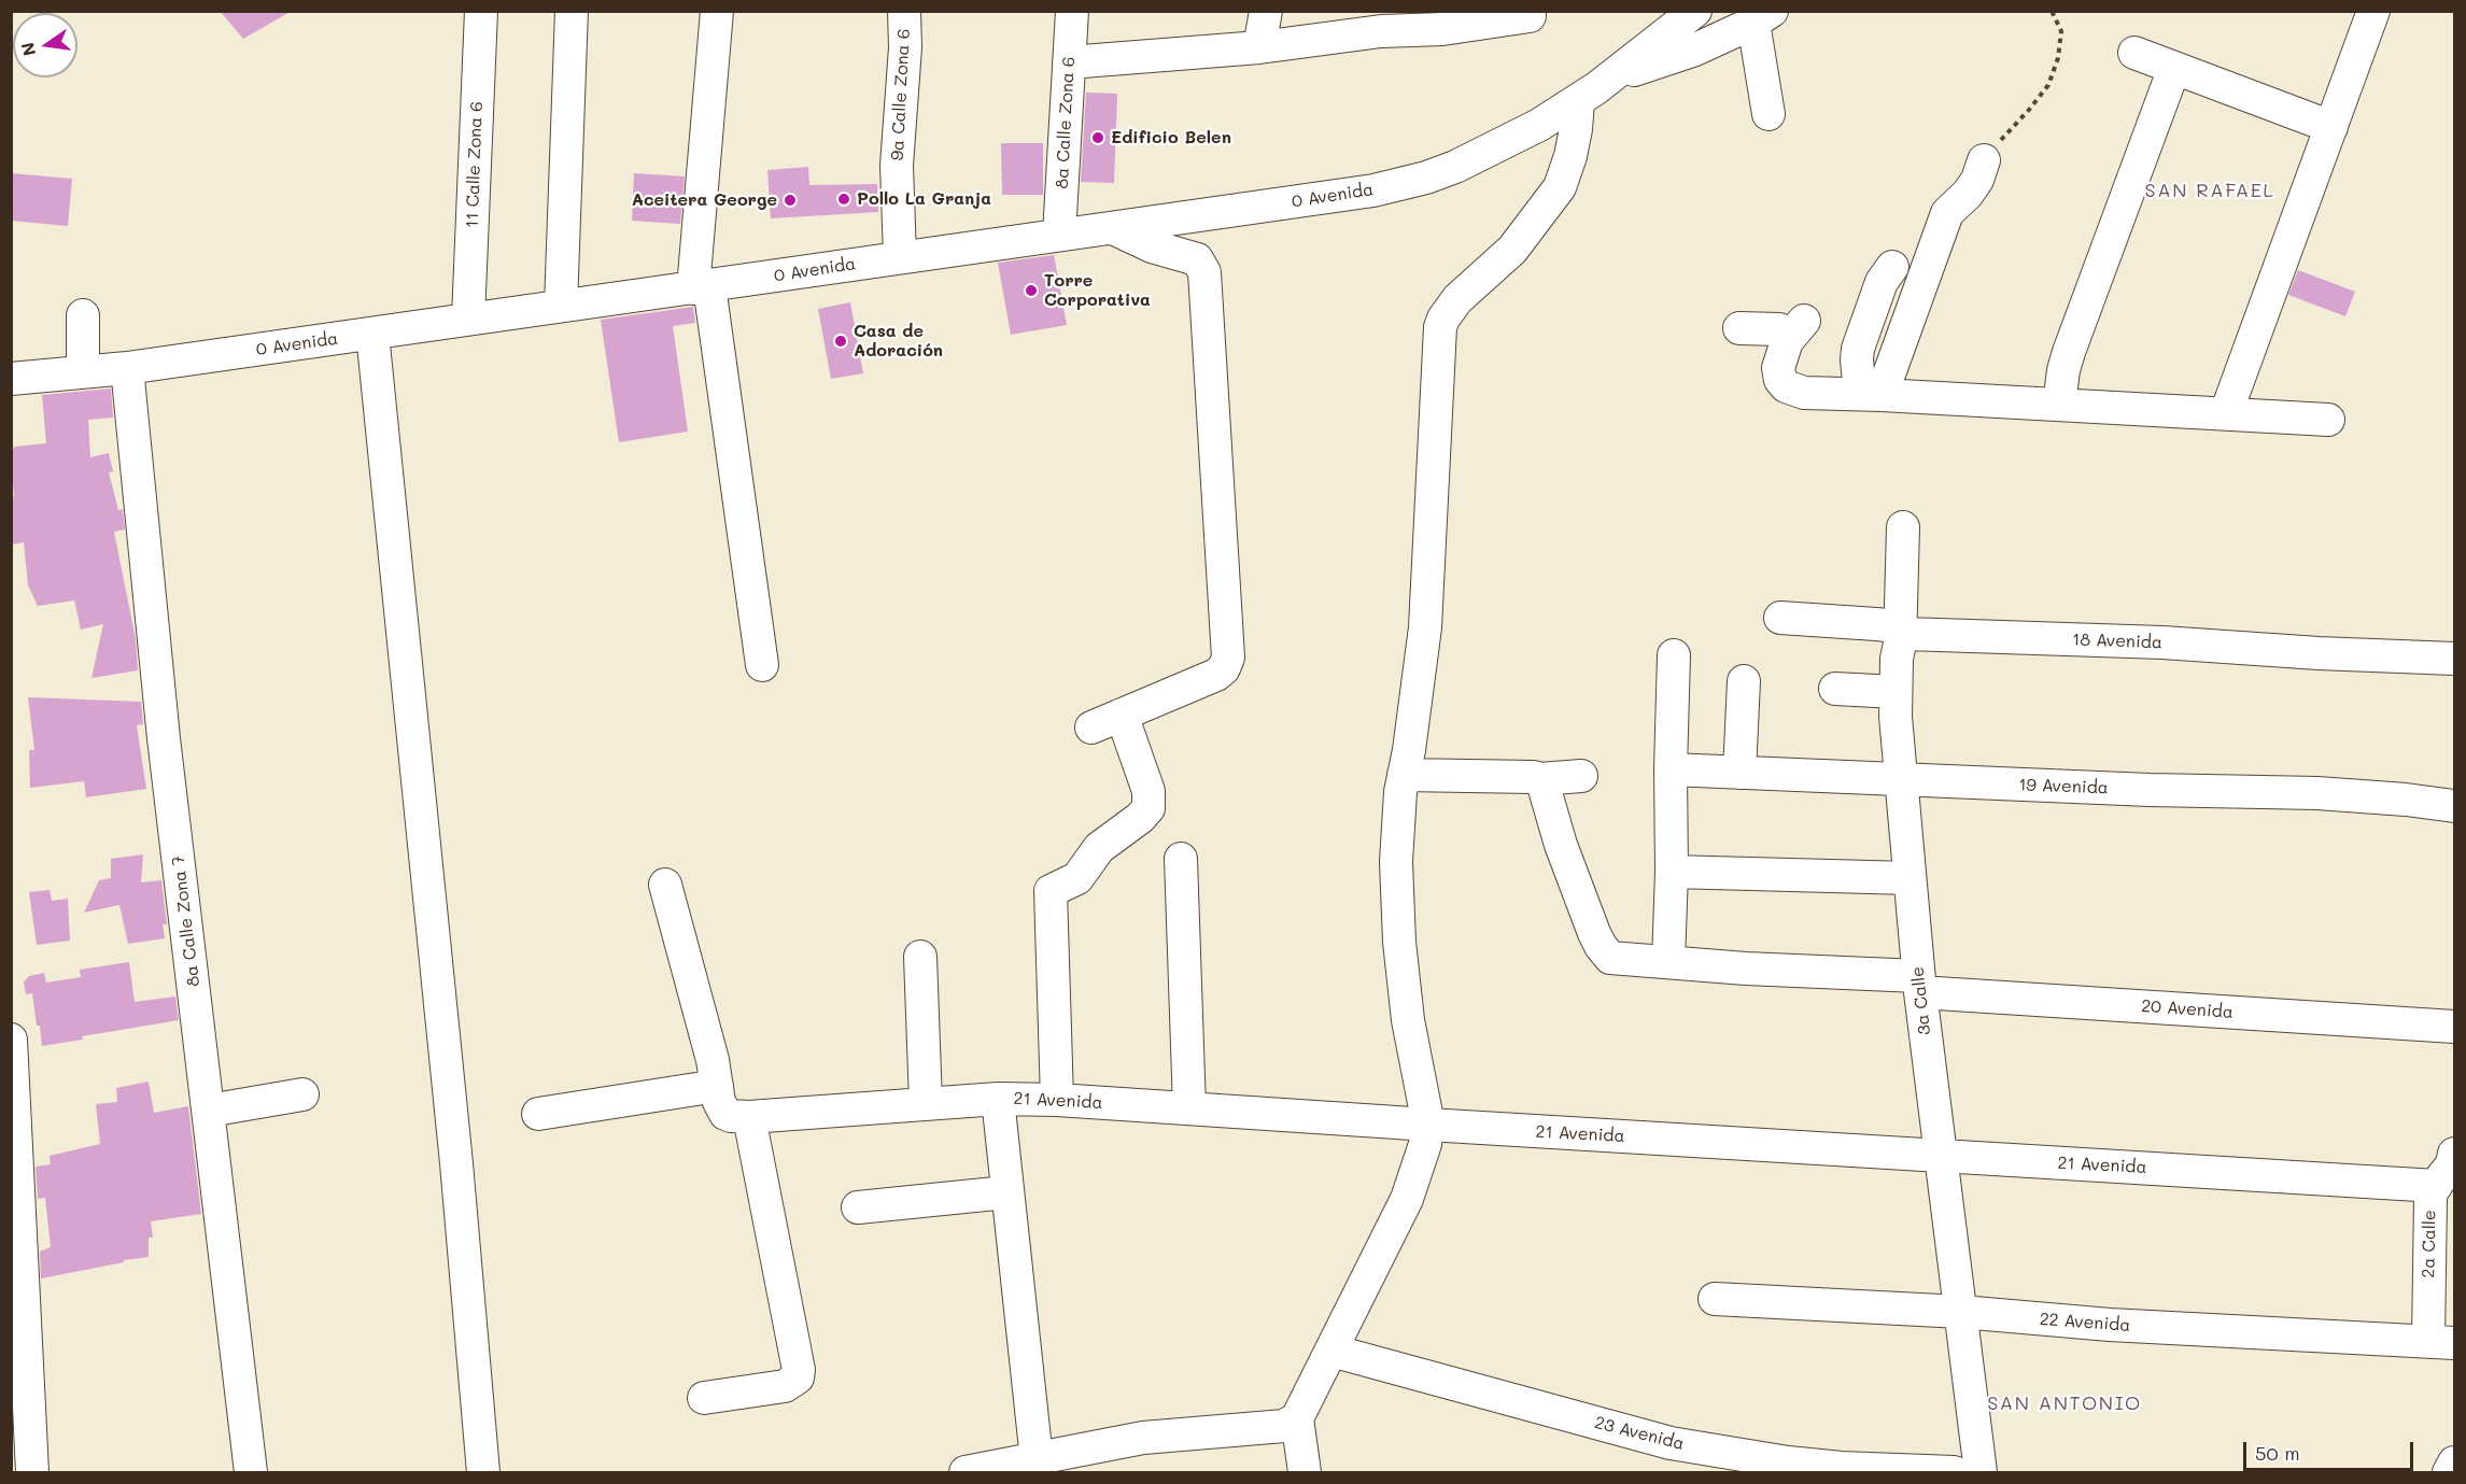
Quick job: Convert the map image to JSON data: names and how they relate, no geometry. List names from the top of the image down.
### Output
{
  "streets": {
    "street": [
      "9a Calle Zona 6",
      "8a Calle Zona 6",
      "11 Calle Zona 6",
      "0 Avenida",
      "18 Avenida",
      "19 Avenida",
      "8a Calle Zona 7",
      "3a Calle",
      "20 Avenida",
      "21 Avenida",
      "2a Calle",
      "22 Avenida",
      "23 Avenida"
    ]
  },
  "crossings": [
    ["9a Calle Zona 6", "0 Avenida"],
    ["8a Calle Zona 6", "0 Avenida"],
    ["11 Calle Zona 6", "0 Avenida"],
    ["0 Avenida", "8a Calle Zona 7"],
    ["18 Avenida", "3a Calle"],
    ["19 Avenida", "3a Calle"],
    ["3a Calle", "20 Avenida"],
    ["3a Calle", "21 Avenida"],
    ["3a Calle", "22 Avenida"],
    ["21 Avenida", "2a Calle"],
    ["2a Calle", "22 Avenida"]
  ],
  "districts": ["SAN RAFAEL", "SAN ANTONIO"],
  "places": [
    "Edificio Belen",
    "Pollo La Granja",
    "Aceitera George",
    "Torre Corporativa",
    "Casa de Adoración"
  ],
  "scale_bar": "50 m",
  "north": "left"
}
